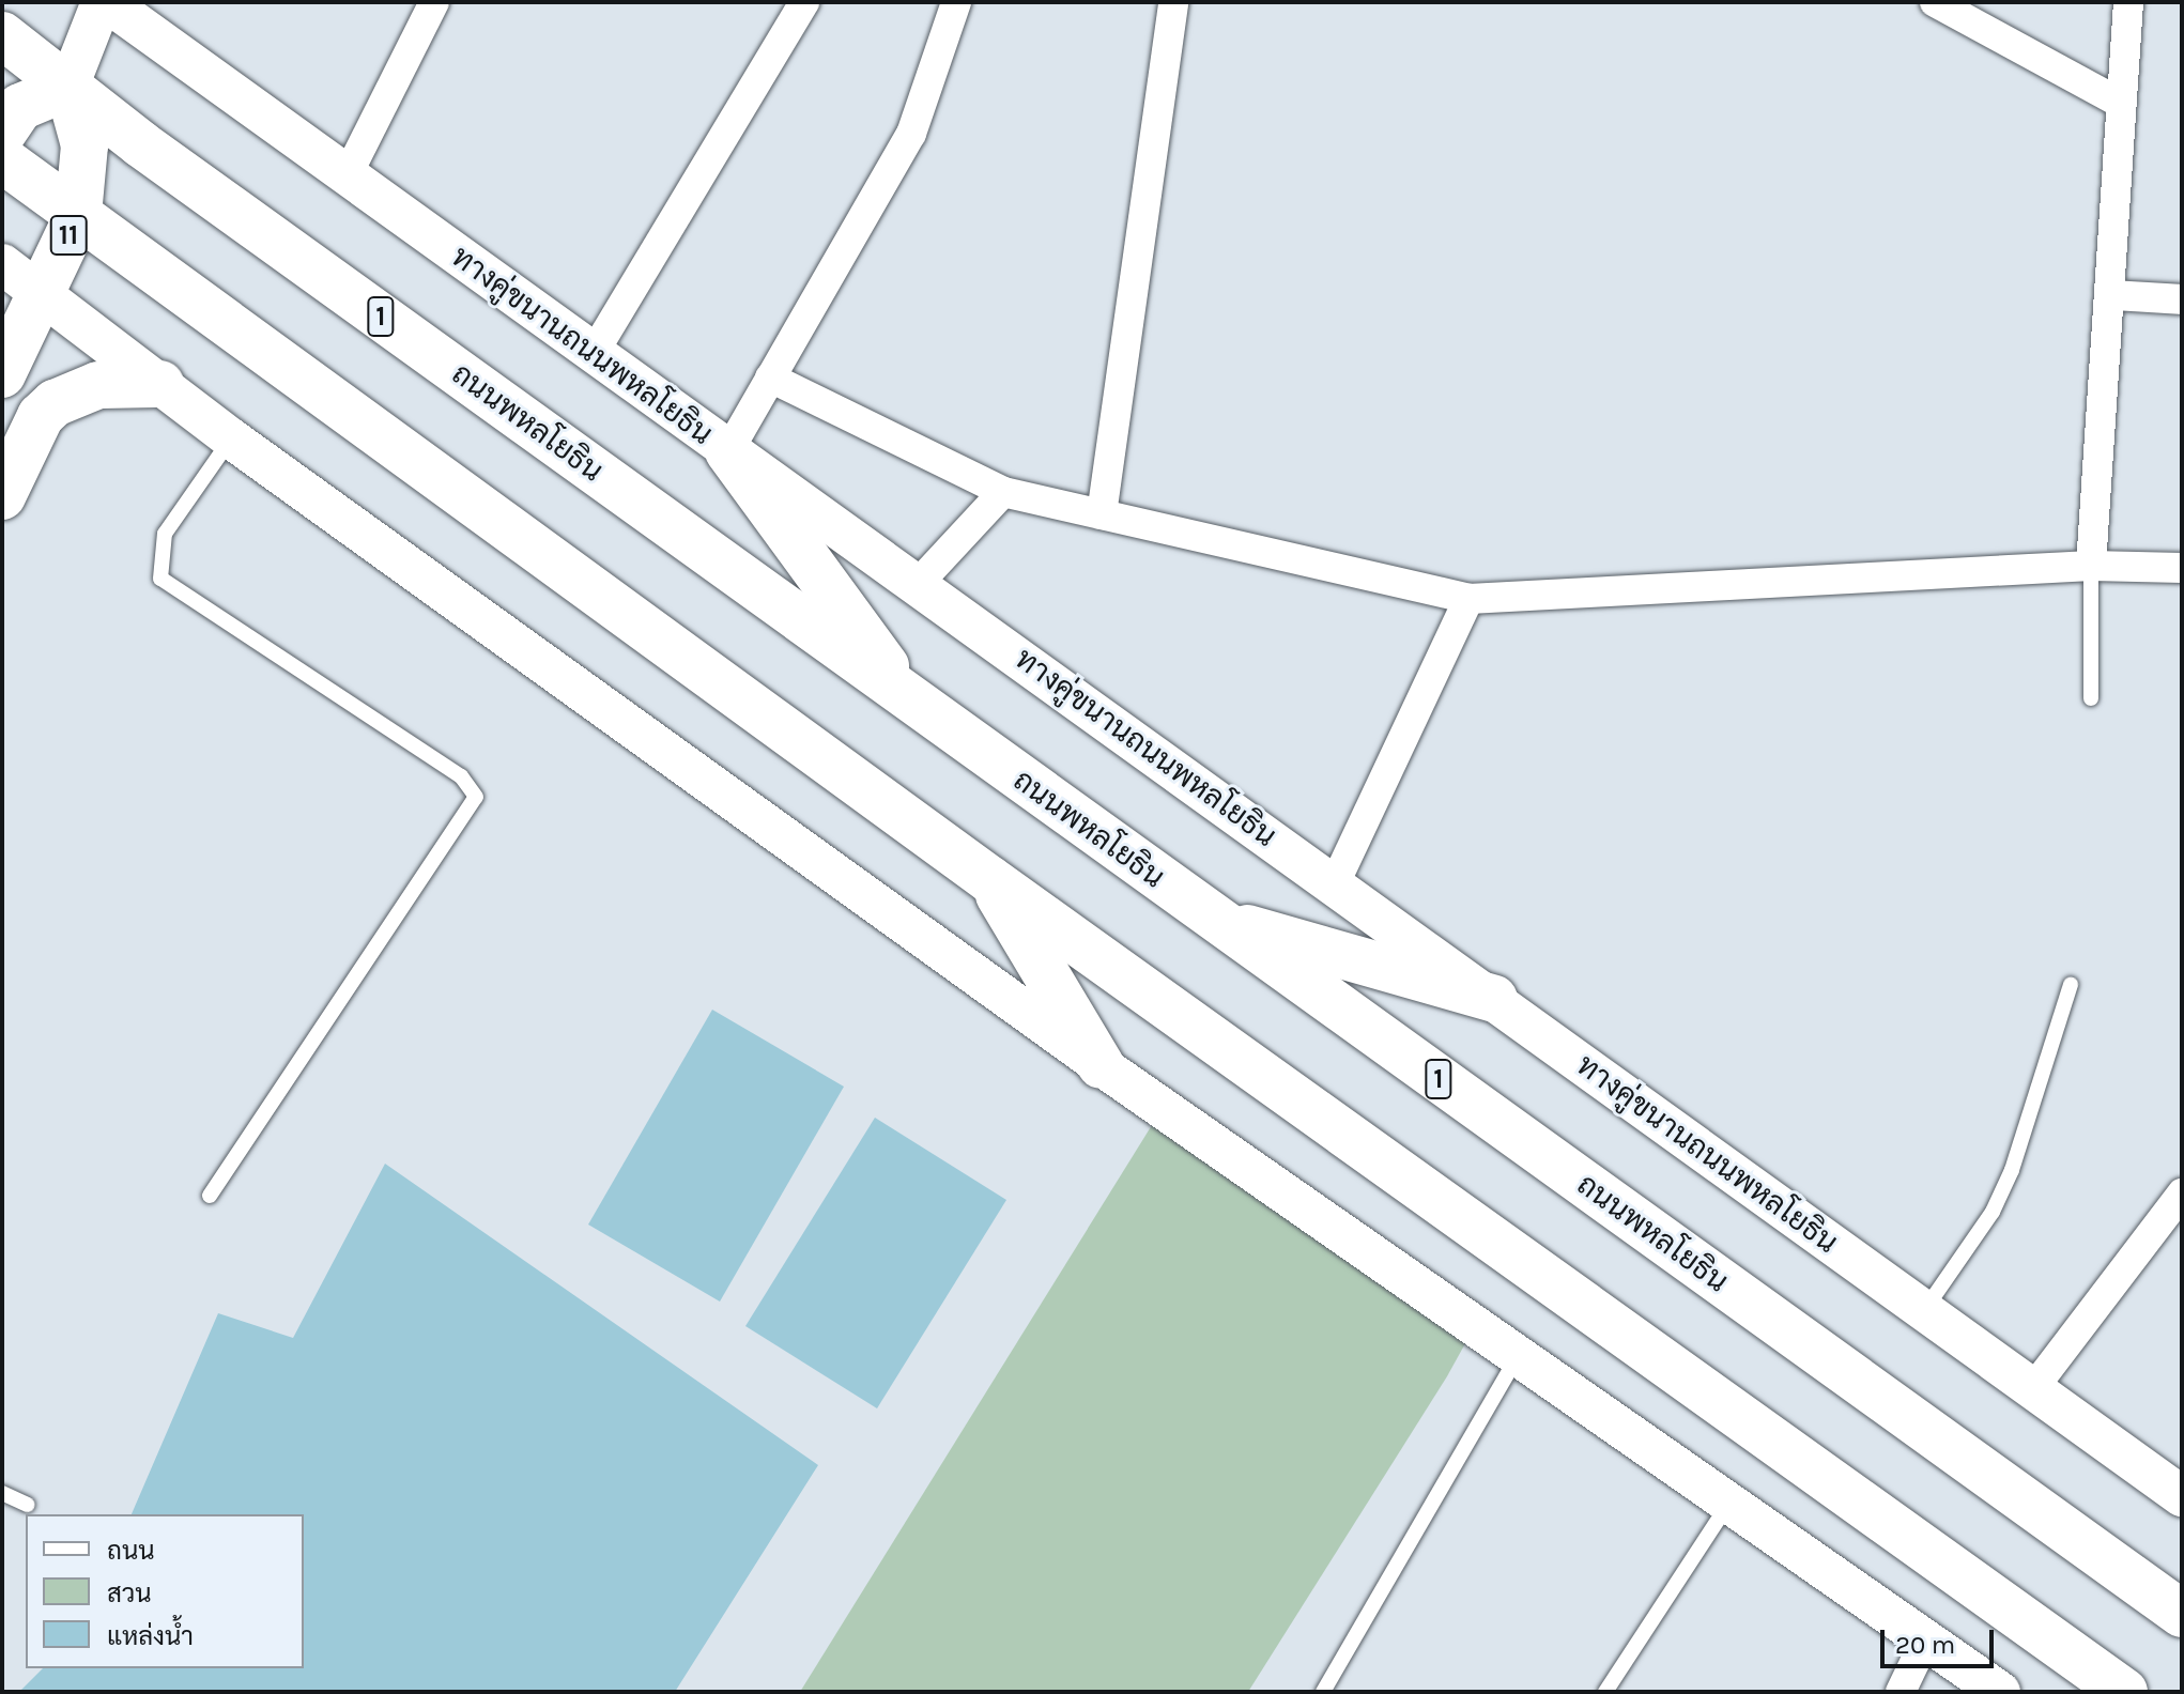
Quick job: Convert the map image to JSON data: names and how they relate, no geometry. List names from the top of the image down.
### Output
{
  "streets": {
    "main road": [
      "11",
      "1",
      "ทางคู่ขนานถนนพหลโยธิน",
      "ถนนพหลโยธิน"
    ]
  },
  "crossings": [
    ["11", "ถนนพหลโยธิน"]
  ],
  "legend": ["ถนน", "สวน", "แหล่งน้ำ"],
  "scale_bar": "20 m"
}
